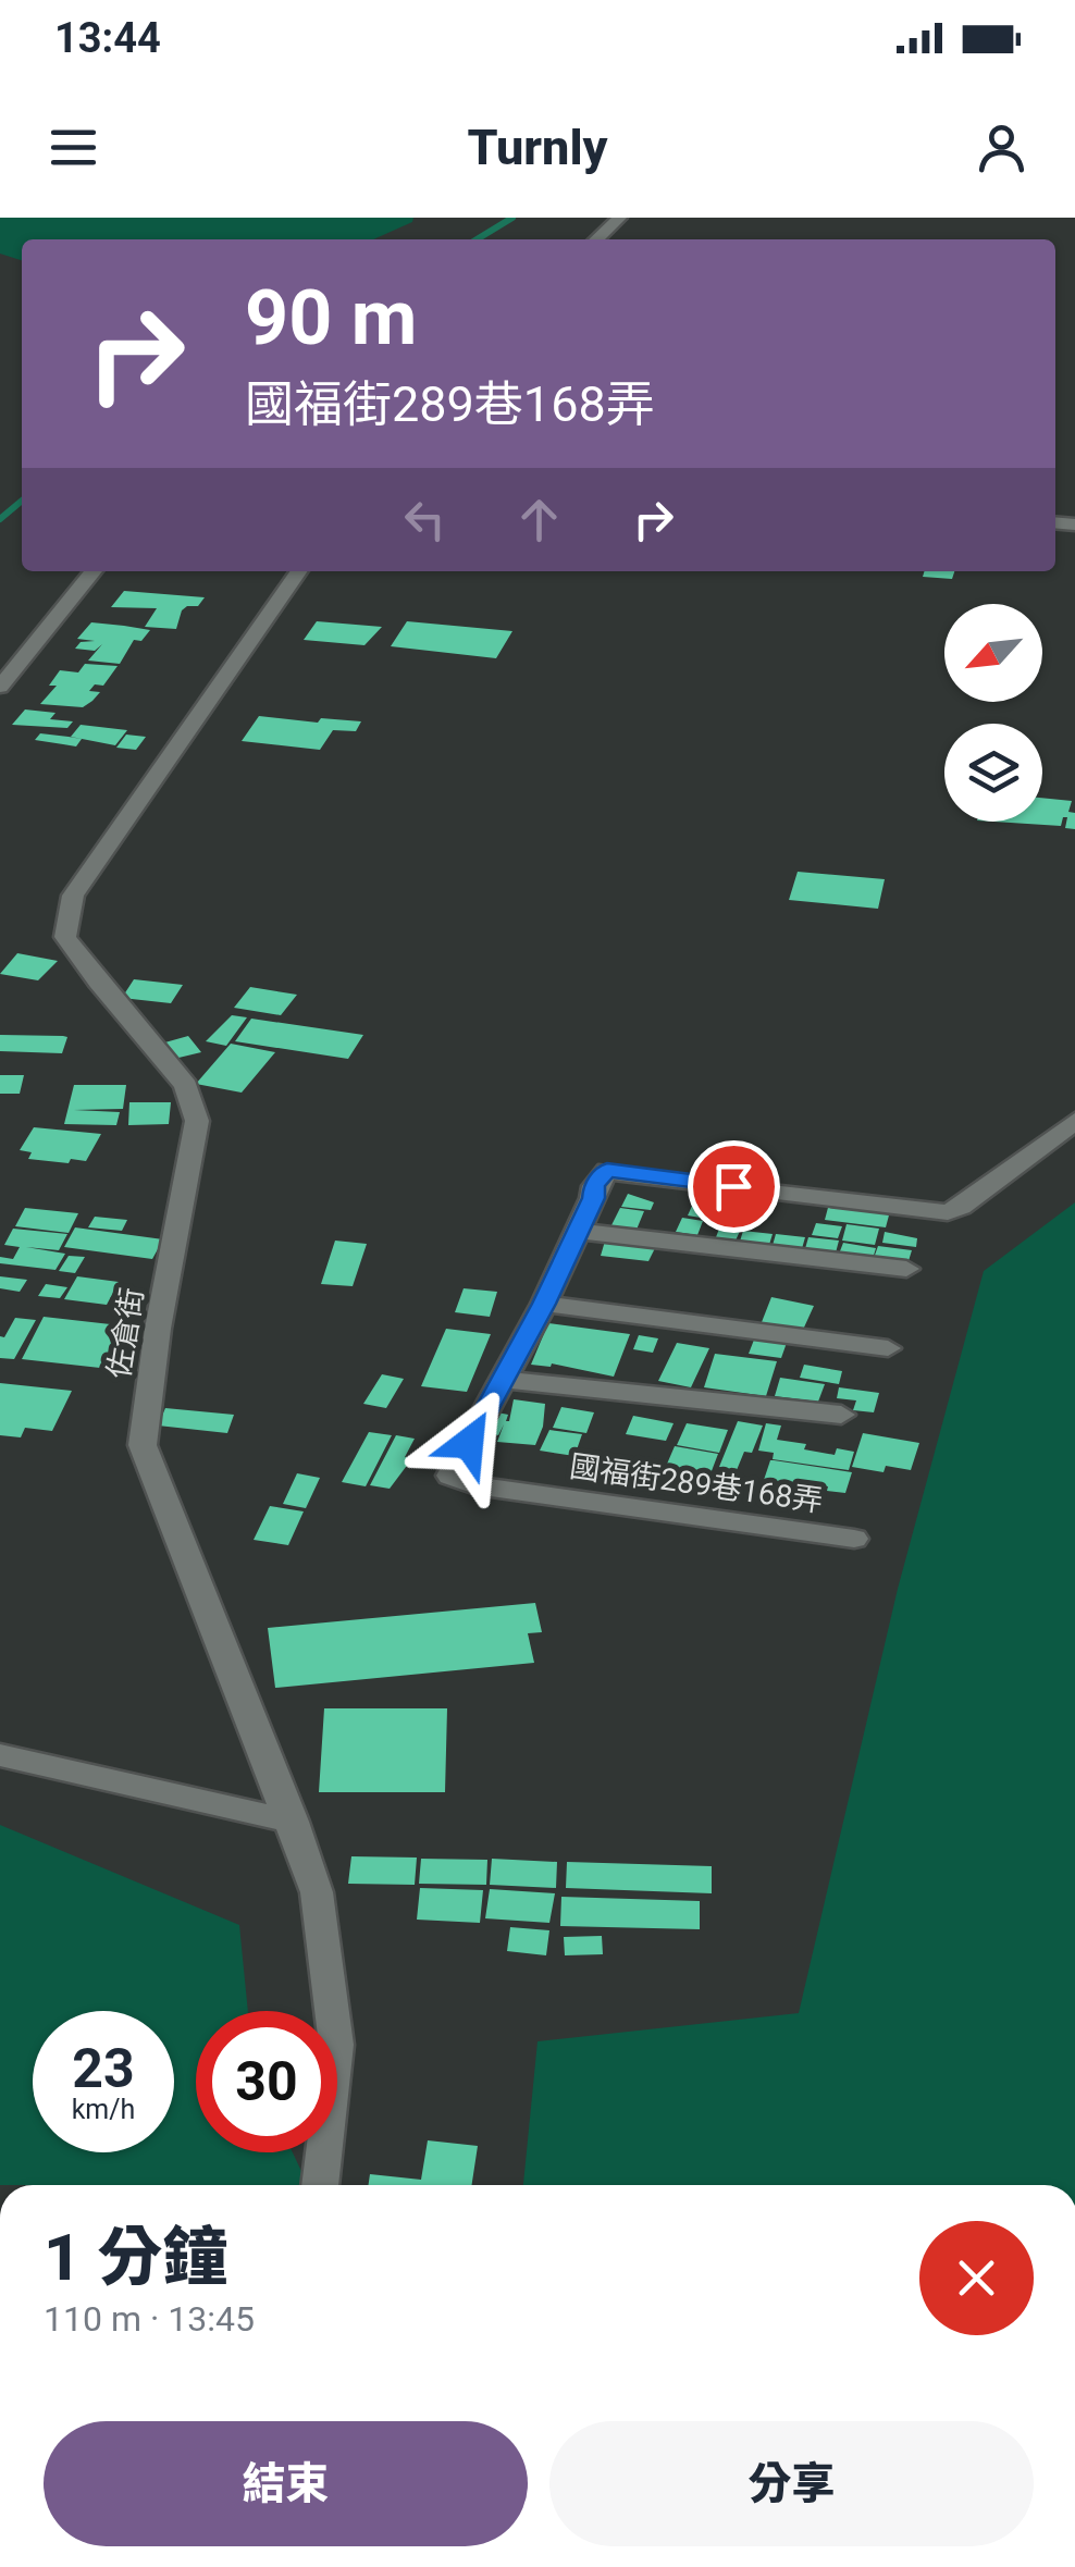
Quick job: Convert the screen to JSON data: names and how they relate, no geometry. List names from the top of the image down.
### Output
{
  "streets": {
    "street": ["佐倉街", "國福街289巷168弄"]
  },
  "north": "bottom left",
  "page": {
    "status": "13:44",
    "header": "Turnly",
    "turn": ["90 m", "國福街289巷168弄"],
    "speed": "23 km/h",
    "limit": "30",
    "heading": ["1 分鐘", "110 m · 13:45"],
    "buttons": ["結束", "分享"]
  }
}
